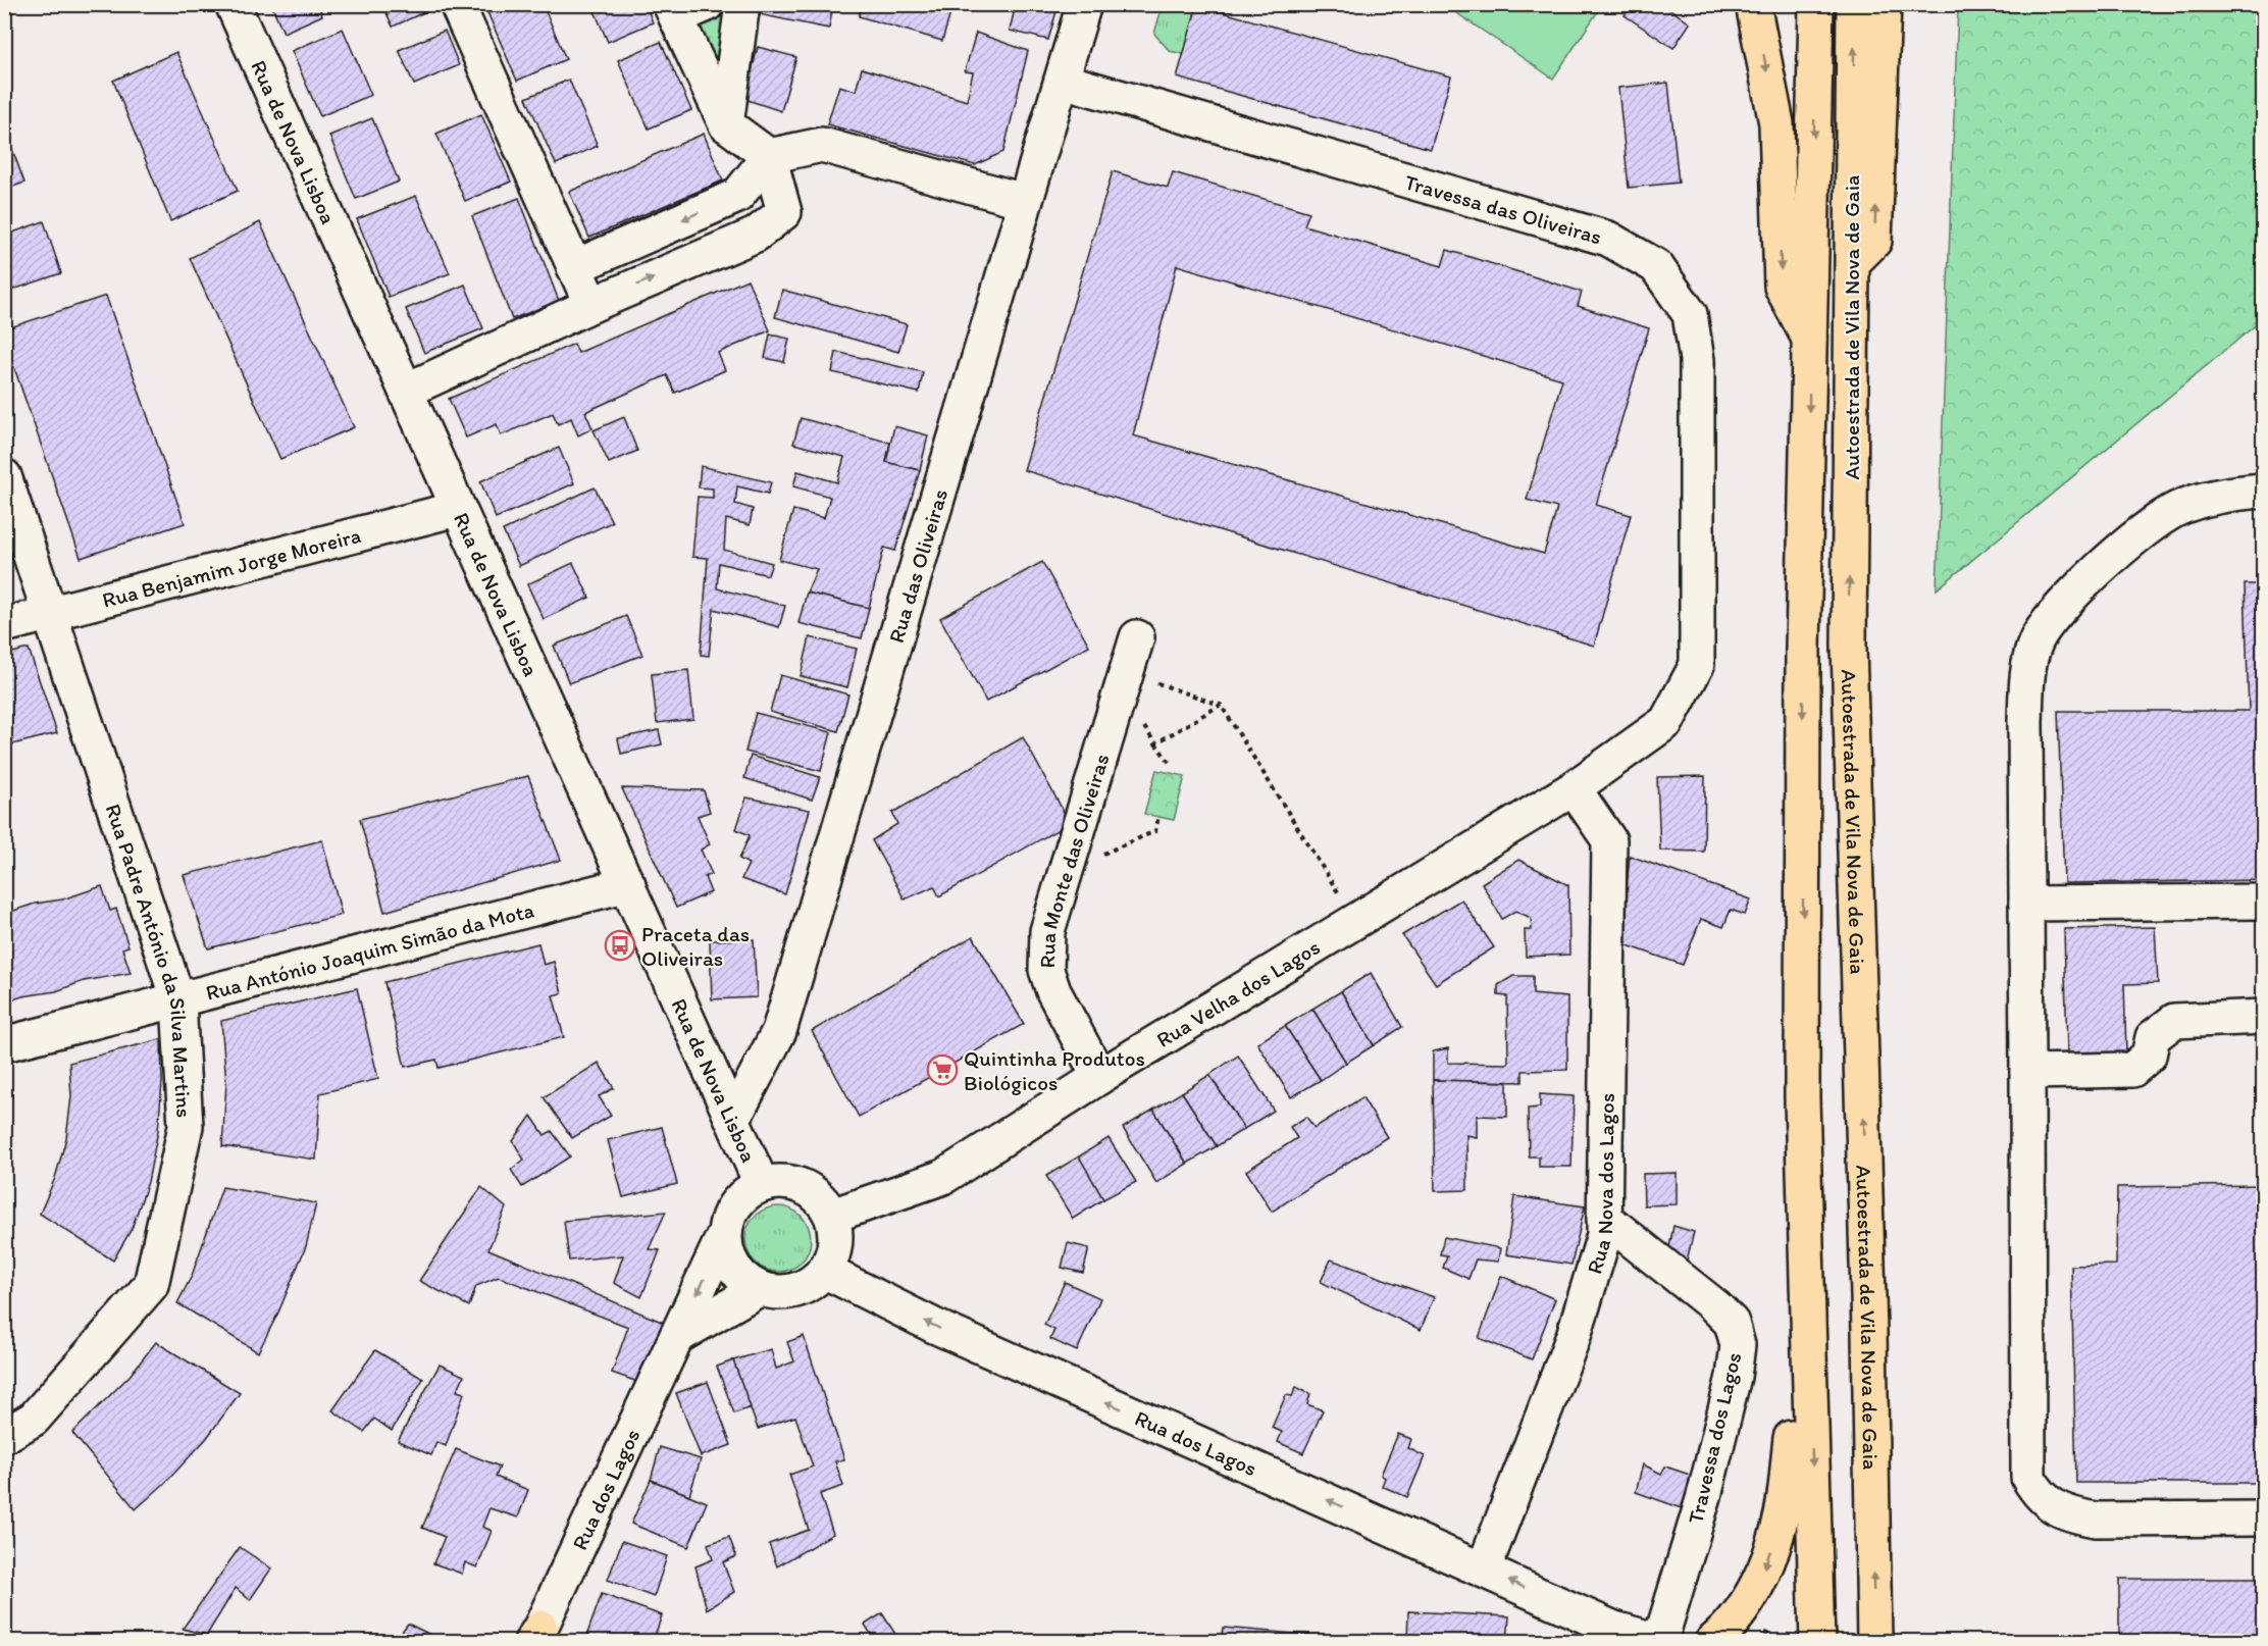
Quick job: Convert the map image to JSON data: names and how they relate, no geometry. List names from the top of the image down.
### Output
{
  "streets": {
    "highway": ["Autoestrada de Vila Nova de Gaia"],
    "street": [
      "Rua de Nova Lisboa",
      "Travessa das Oliveiras",
      "Rua das Oliveiras",
      "Rua Benjamim Jorge Moreira",
      "Rua Monte das Oliveiras",
      "Rua António Joaquim Simão da Mota",
      "Rua Padre António da Silva Martins",
      "Rua Velha dos Lagos",
      "Rua Nova dos Lagos",
      "Travessa dos Lagos",
      "Rua dos Lagos"
    ]
  },
  "crossings": [
    ["Rua de Nova Lisboa", "Rua das Oliveiras"],
    ["Rua de Nova Lisboa", "Rua Benjamim Jorge Moreira"],
    ["Rua de Nova Lisboa", "Rua António Joaquim Simão da Mota"],
    ["Rua de Nova Lisboa", "Rua Velha dos Lagos"],
    ["Rua de Nova Lisboa", "Rua dos Lagos"],
    ["Travessa das Oliveiras", "Rua das Oliveiras"],
    ["Travessa das Oliveiras", "Rua Velha dos Lagos"],
    ["Travessa das Oliveiras", "Rua Nova dos Lagos"],
    ["Rua Benjamim Jorge Moreira", "Rua Padre António da Silva Martins"],
    ["Rua Monte das Oliveiras", "Rua Velha dos Lagos"],
    ["Rua António Joaquim Simão da Mota", "Rua Padre António da Silva Martins"],
    ["Rua Velha dos Lagos", "Rua Nova dos Lagos"],
    ["Rua Velha dos Lagos", "Rua dos Lagos"],
    ["Rua Nova dos Lagos", "Travessa dos Lagos"],
    ["Rua Nova dos Lagos", "Rua dos Lagos"],
    ["Travessa dos Lagos", "Rua dos Lagos"]
  ],
  "one_way": ["Rua dos Lagos"],
  "places": {
    "bus stop": ["Praceta das Oliveiras"],
    "supermarket": ["Quintinha Produtos Biológicos"]
  }
}
